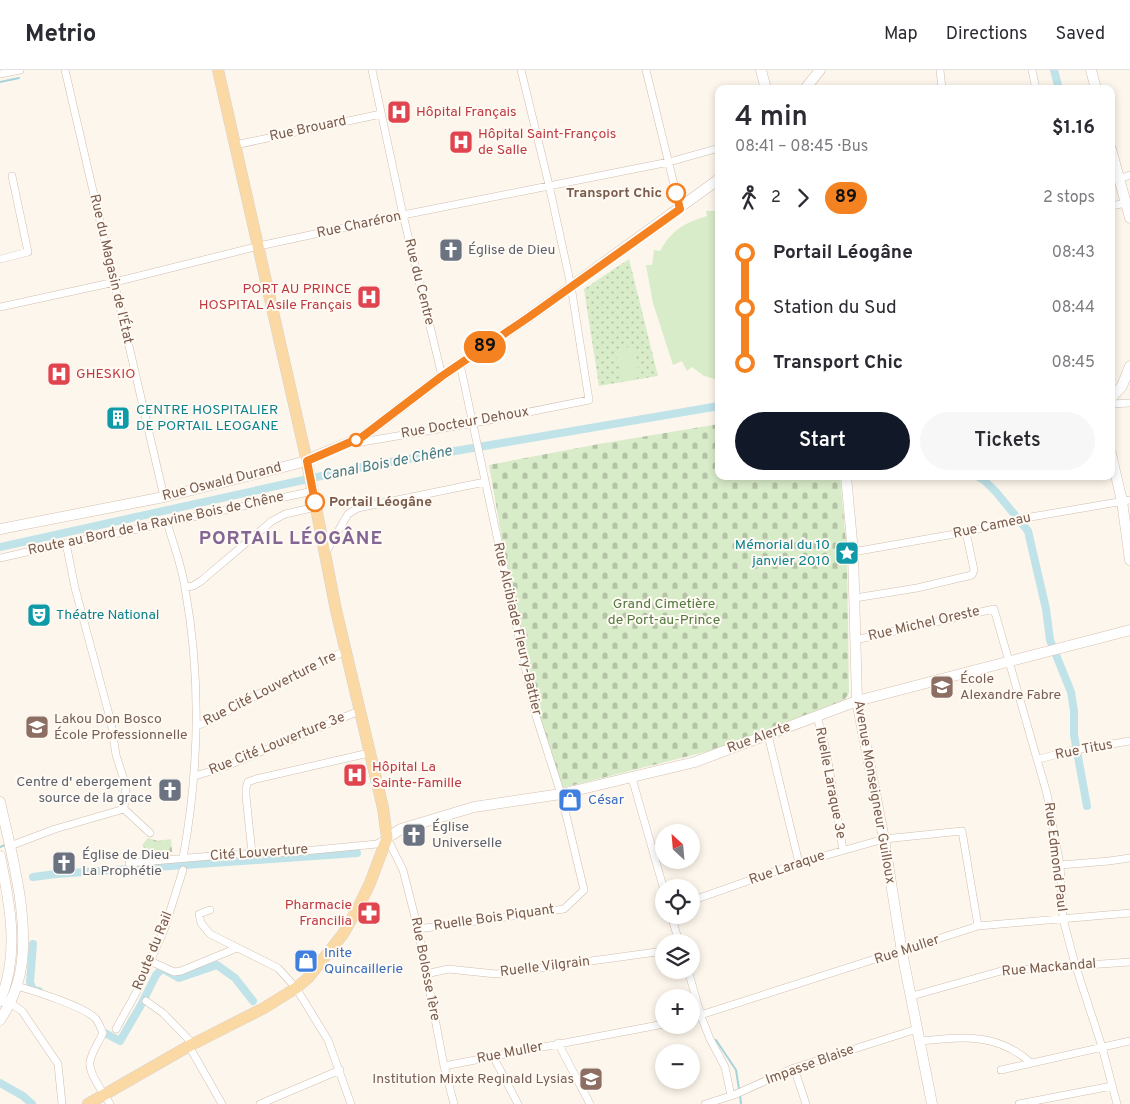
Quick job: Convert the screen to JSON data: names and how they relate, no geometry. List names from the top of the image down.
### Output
{
  "streets": {
    "street": [
      "Rue Brouard",
      "Rue Charéron",
      "Rue du Magasin de l'État",
      "Rue du Centre",
      "Rue Docteur Dehoux",
      "Rue Oswald Durand",
      "Route au Bord de la Ravine Bois de Chêne",
      "Rue Cameau",
      "Rue Michel Oreste",
      "Rue Alcibiade Fleury-Battier",
      "Rue Cité Louverture 1re",
      "Rue Alerte",
      "Rue Cité Louverture 3e",
      "Rue Titus",
      "Ruelle Laraque 3e",
      "Avenue Monseigneur Guilloux",
      "Cité Louverture",
      "Rue Edmond Paul",
      "Rue Laraque",
      "Ruelle Bois Piquant",
      "Rue Muller",
      "Route du Rail",
      "Ruelle Vilgrain",
      "Rue Mackandal",
      "Rue Bolosse 1ère",
      "Impasse Blaise"
    ]
  },
  "crossings": [
    ["Rue Brouard", "Rue du Centre"],
    ["Rue Charéron", "Rue du Magasin de l'État"],
    ["Rue Charéron", "Rue du Centre"],
    ["Rue du Magasin de l'État", "Rue Oswald Durand"],
    ["Rue du Centre", "Rue Oswald Durand"],
    ["Rue Docteur Dehoux", "Rue Oswald Durand"],
    ["Rue Docteur Dehoux", "Rue Alcibiade Fleury-Battier"],
    ["Rue Oswald Durand", "Rue Alcibiade Fleury-Battier"],
    ["Rue Cameau", "Avenue Monseigneur Guilloux"],
    ["Rue Michel Oreste", "Avenue Monseigneur Guilloux"],
    ["Rue Michel Oreste", "Rue Edmond Paul"],
    ["Rue Alcibiade Fleury-Battier", "Rue Alerte"],
    ["Rue Alcibiade Fleury-Battier", "Ruelle Bois Piquant"],
    ["Rue Alerte", "Ruelle Laraque 3e"],
    ["Rue Alerte", "Avenue Monseigneur Guilloux"],
    ["Rue Alerte", "Cité Louverture"],
    ["Rue Alerte", "Rue Edmond Paul"],
    ["Rue Alerte", "Ruelle Bois Piquant"],
    ["Rue Alerte", "Rue Bolosse 1ère"],
    ["Rue Titus", "Rue Edmond Paul"],
    ["Ruelle Laraque 3e", "Rue Laraque"],
    ["Avenue Monseigneur Guilloux", "Rue Laraque"],
    ["Avenue Monseigneur Guilloux", "Rue Muller"],
    ["Avenue Monseigneur Guilloux", "Rue Mackandal"],
    ["Avenue Monseigneur Guilloux", "Impasse Blaise"],
    ["Cité Louverture", "Rue Bolosse 1ère"],
    ["Rue Edmond Paul", "Rue Muller"],
    ["Rue Edmond Paul", "Rue Mackandal"],
    ["Rue Laraque", "Rue Muller"],
    ["Ruelle Bois Piquant", "Rue Bolosse 1ère"],
    ["Rue Muller", "Rue Bolosse 1ère"],
    ["Ruelle Vilgrain", "Rue Bolosse 1ère"]
  ],
  "districts": ["PORTAIL LÉOGÂNE"],
  "water": ["Canal Bois de Chêne"],
  "parks": ["Grand Cimetière de Port-au-Prince"],
  "places": {
    "hospital": [
      "Hôpital Français",
      "Hôpital Saint-François de Salle",
      "PORT AU PRINCE HOSPITAL Asile Français",
      "GHESKIO",
      "Hôpital La Sainte-Famille"
    ],
    "other": ["Transport Chic", "Portail Léogâne"],
    "church": [
      "Église de Dieu",
      "Centre d' ebergement source de la grace",
      "Église Universelle",
      "Église de Dieu La Prophétie"
    ],
    "building": ["CENTRE HOSPITALIER DE PORTAIL LEOGANE"],
    "place": ["Mémorial du 10 janvier 2010"],
    "theatre": ["Théatre National"],
    "school or university": ["École Alexandre Fabre", "Lakou Don Bosco École Professionnelle", "Institution Mixte Reginald Lysias"],
    "shop": ["César", "Inite Quincaillerie"],
    "pharmacy": ["Pharmacie Francilia"]
  },
  "lines": ["bus line 89"],
  "north": "top left",
  "page": {
    "header": "Metrio",
    "nav": ["Map", "Directions", "Saved"],
    "on_map": "89",
    "heading": ["4 min", "08:41 – 08:45 · Bus", "$1.16"],
    "legs": ["2", "89", "2 stops"],
    "list": [
      {
        "name": "Portail Léogâne",
        "value": "08:43"
      },
      {
        "name": "Station du Sud",
        "value": "08:44"
      },
      {
        "name": "Transport Chic",
        "value": "08:45"
      }
    ],
    "buttons": ["Start", "Tickets"],
    "map_buttons": ["+", "−"]
  }
}
